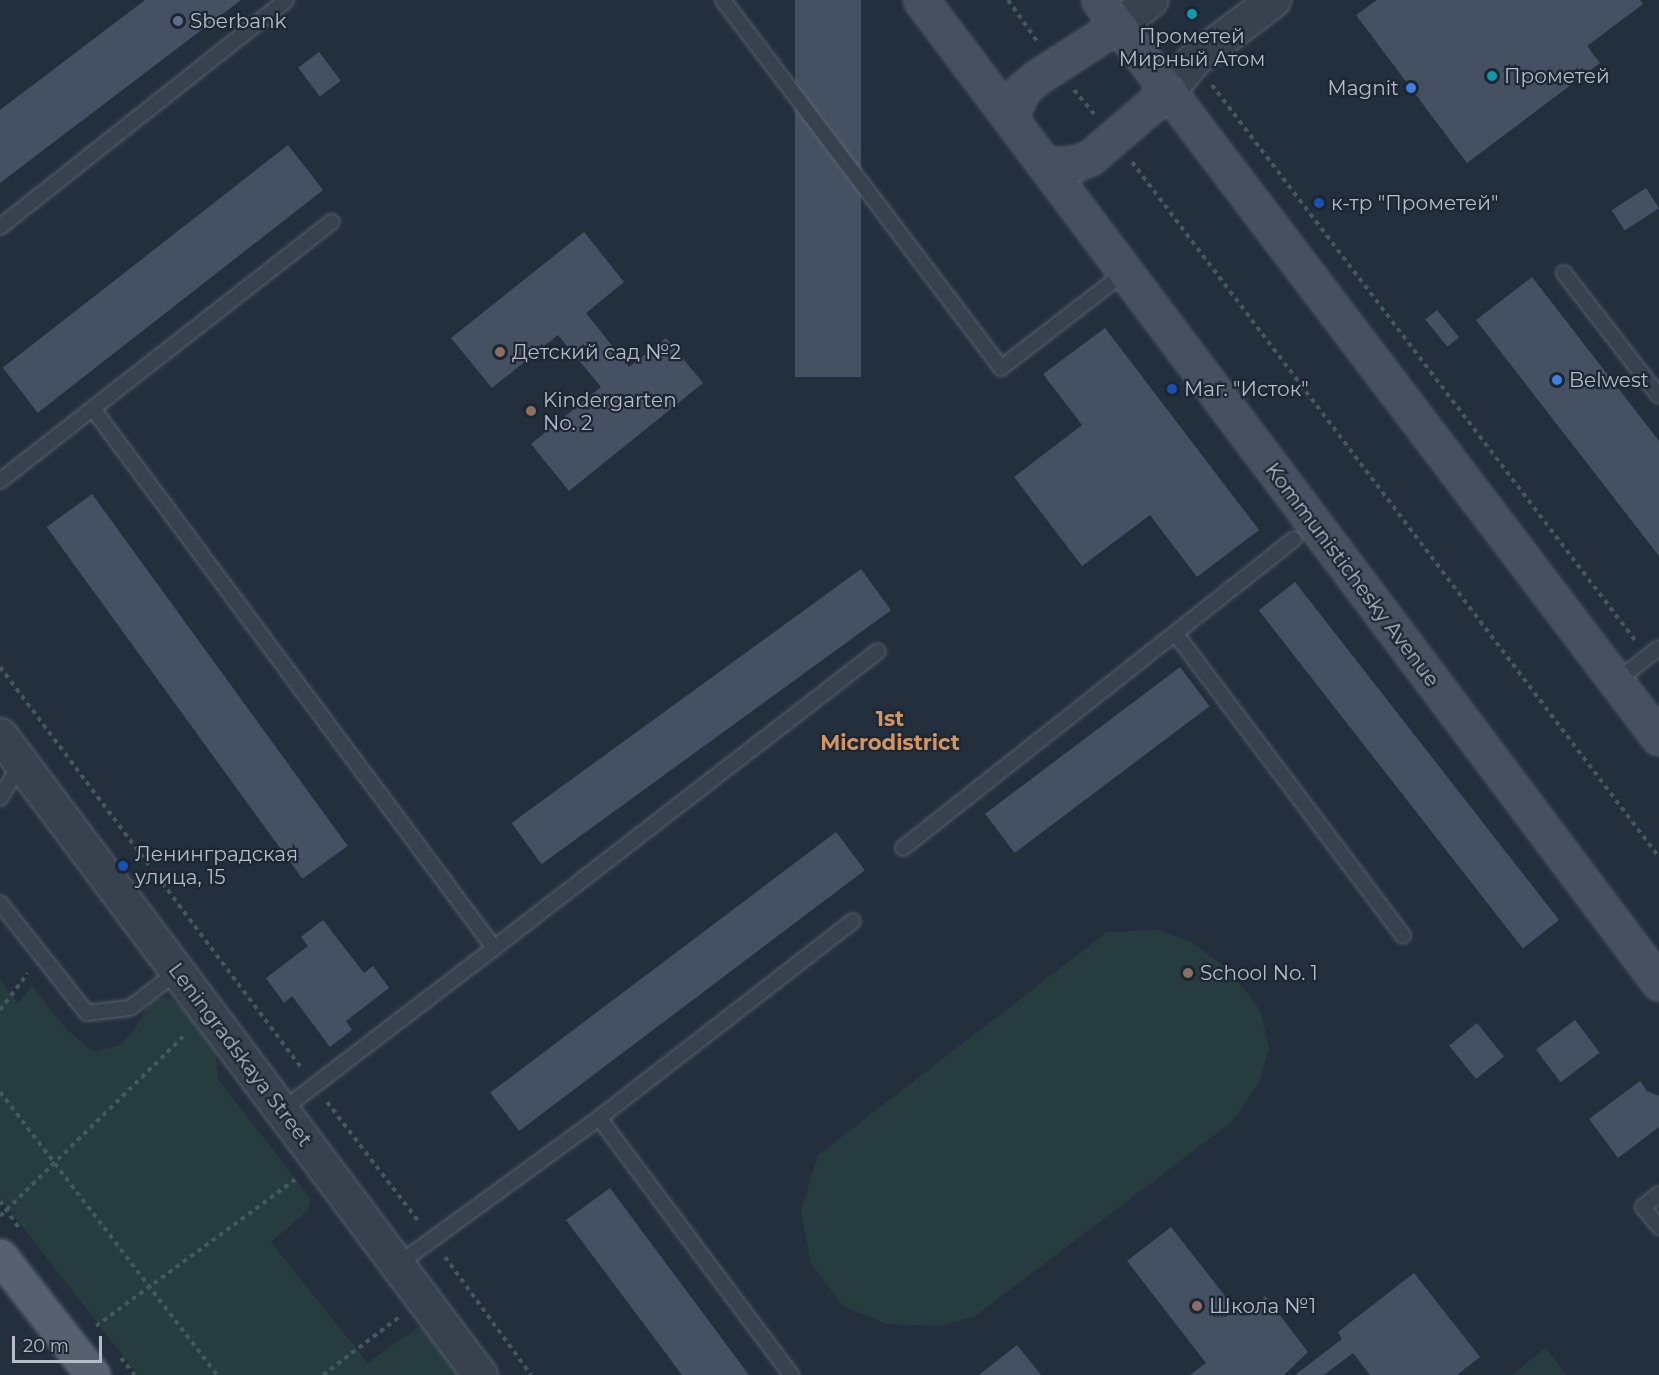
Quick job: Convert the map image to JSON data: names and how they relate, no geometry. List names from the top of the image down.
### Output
{
  "streets": {
    "main road": ["Kommunistichesky Avenue"],
    "street": ["Leningradskaya Street"]
  },
  "districts": ["1st Microdistrict"],
  "places": [
    "Прометей Мирный Атом",
    "Sberbank",
    "Прометей",
    "Magnit",
    "к-тр \"Прометей\"",
    "Детский сад №2",
    "Belwest",
    "Маг. \"Исток\"",
    "Kindergarten No. 2",
    "Ленинградская улица, 15",
    "School No. 1",
    "Школа №1"
  ],
  "scale_bar": "20 m"
}
